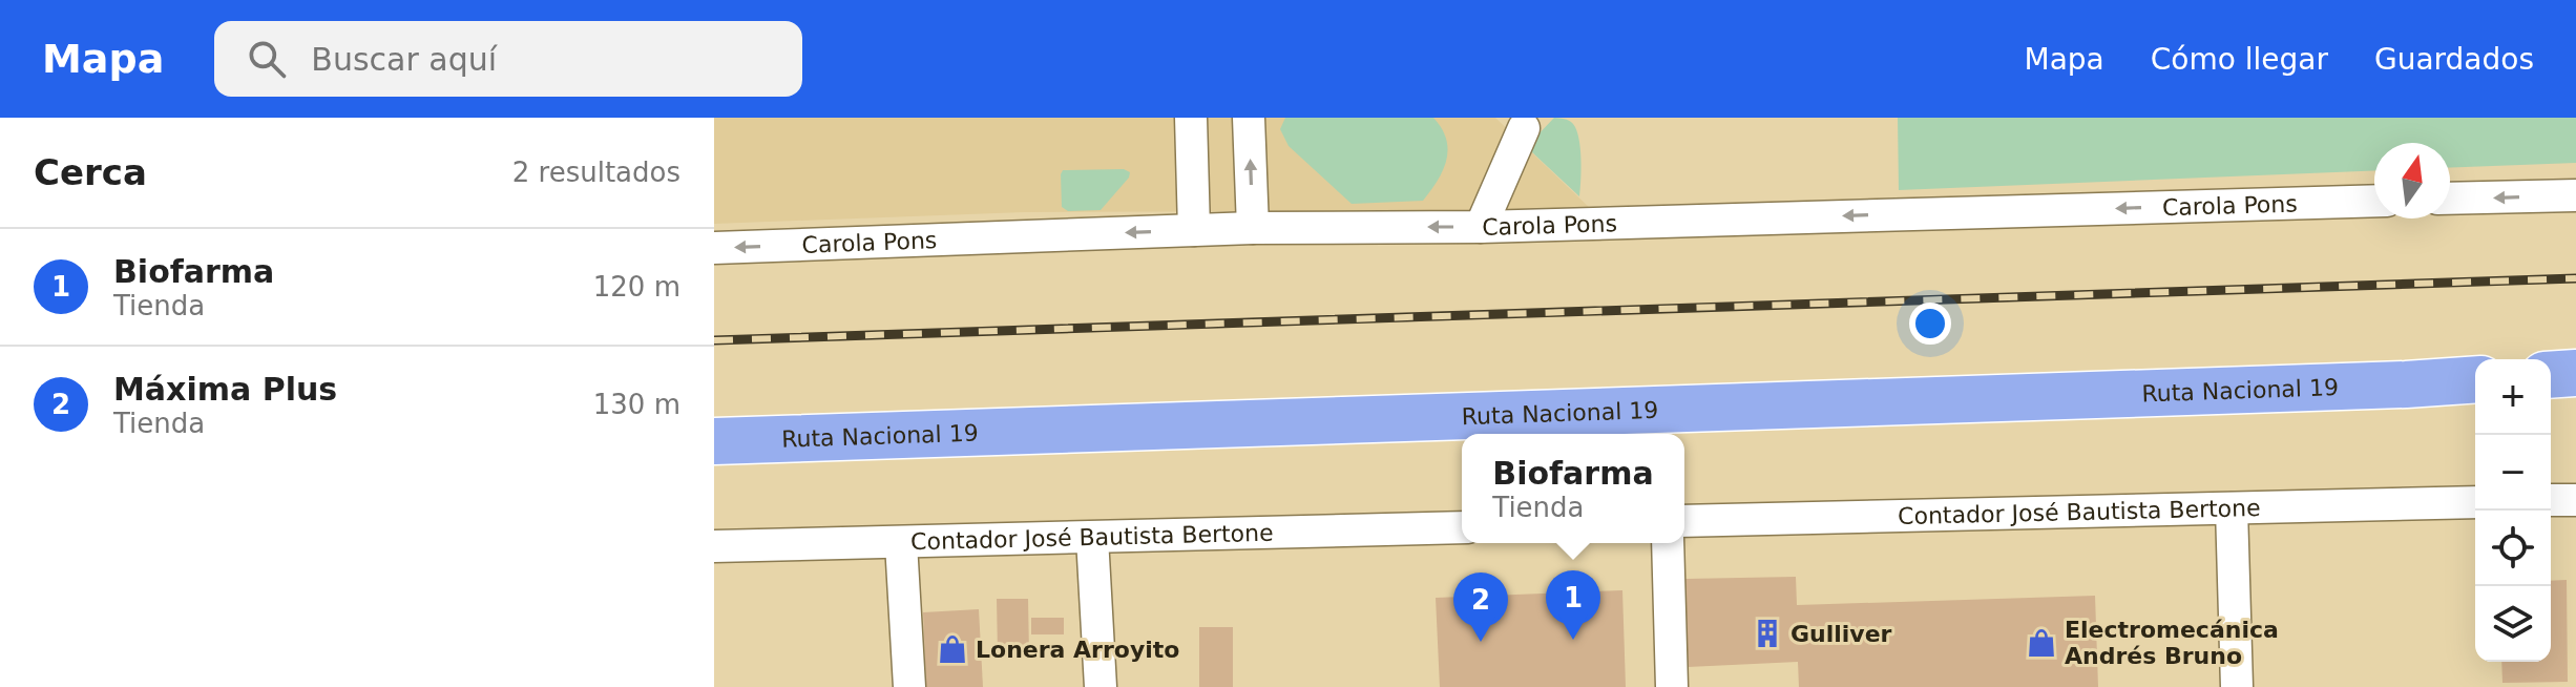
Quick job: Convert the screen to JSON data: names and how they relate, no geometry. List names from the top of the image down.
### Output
{
  "streets": {
    "highway": ["Ruta Nacional 19"],
    "street": ["Carola Pons", "Contador José Bautista Bertone"]
  },
  "one_way": ["Carola Pons"],
  "places": {
    "building": ["Gulliver"],
    "shop": ["Electromecánica Andrés Bruno", "Lonera Arroyito"]
  },
  "north": "top",
  "page": {
    "header": "Mapa",
    "search": "Buscar aquí",
    "nav": ["Mapa", "Cómo llegar", "Guardados"],
    "heading": ["Cerca", "2 resultados"],
    "list": [
      {
        "mark": "1",
        "name": "Biofarma",
        "note": "Tienda",
        "value": "120 m"
      },
      {
        "mark": "2",
        "name": "Máxima Plus",
        "note": "Tienda",
        "value": "130 m"
      }
    ],
    "map_buttons": ["+", "−"],
    "popup": ["Biofarma", "Tienda"],
    "pins": ["1", "2"]
  }
}
